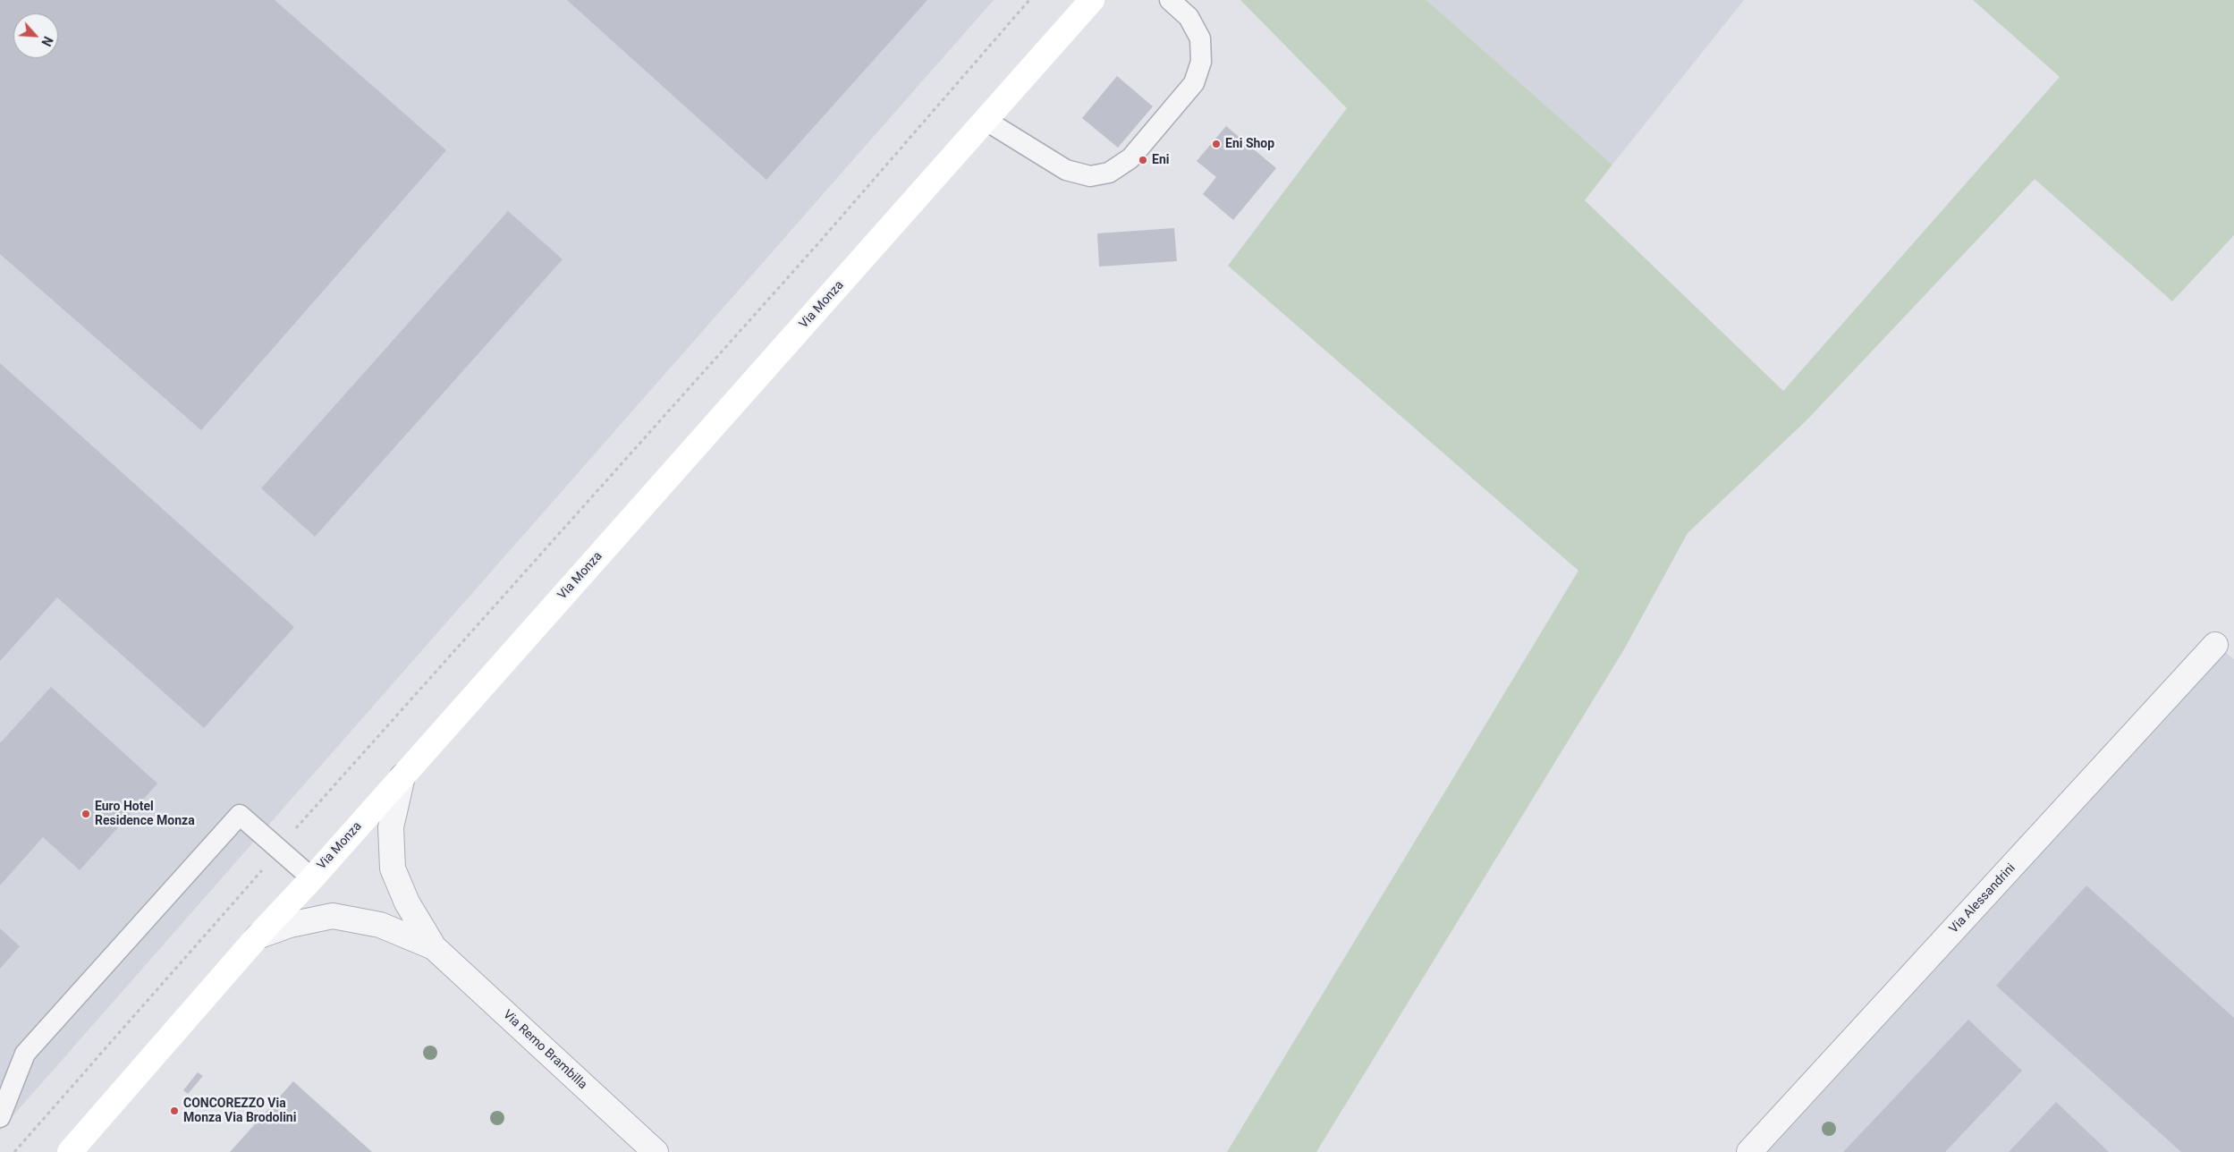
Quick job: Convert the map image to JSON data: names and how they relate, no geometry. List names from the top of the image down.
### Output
{
  "streets": {
    "main road": ["Via Monza"],
    "street": ["Via Alessandrini", "Via Remo Brambilla"]
  },
  "crossings": [
    ["Via Monza", "Via Remo Brambilla"]
  ],
  "places": [
    "Eni Shop",
    "Eni",
    "Euro Hotel Residence Monza",
    "CONCOREZZO Via Monza Via Brodolini"
  ],
  "north": "bottom right"
}
